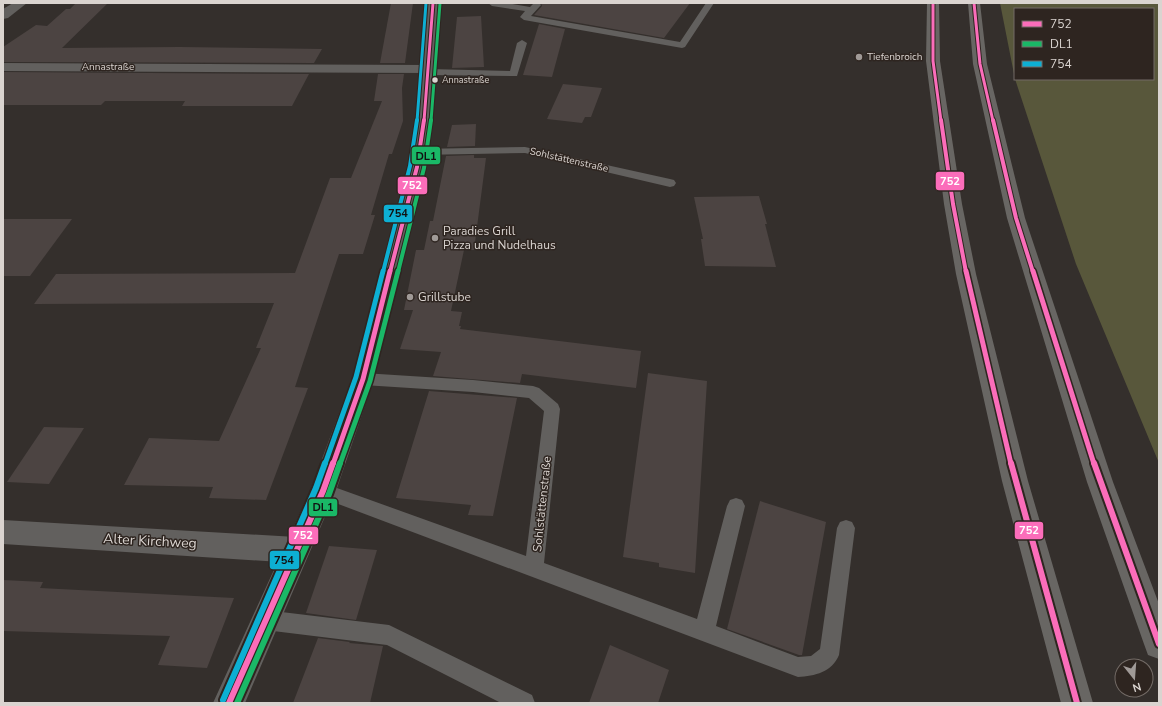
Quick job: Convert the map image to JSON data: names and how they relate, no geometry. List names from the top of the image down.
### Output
{
  "streets": {
    "street": ["Annastraße", "Alter Kirchweg"],
    "lane": ["Sohlstättenstraße"]
  },
  "places": [
    "Tiefenbroich",
    "Annastraße",
    "Paradies Grill Pizza und Nudelhaus",
    "Grillstube"
  ],
  "lines": ["transit line 752", "transit line DL1", "transit line 754"],
  "legend": ["752", "DL1", "754"],
  "north": "bottom"
}
